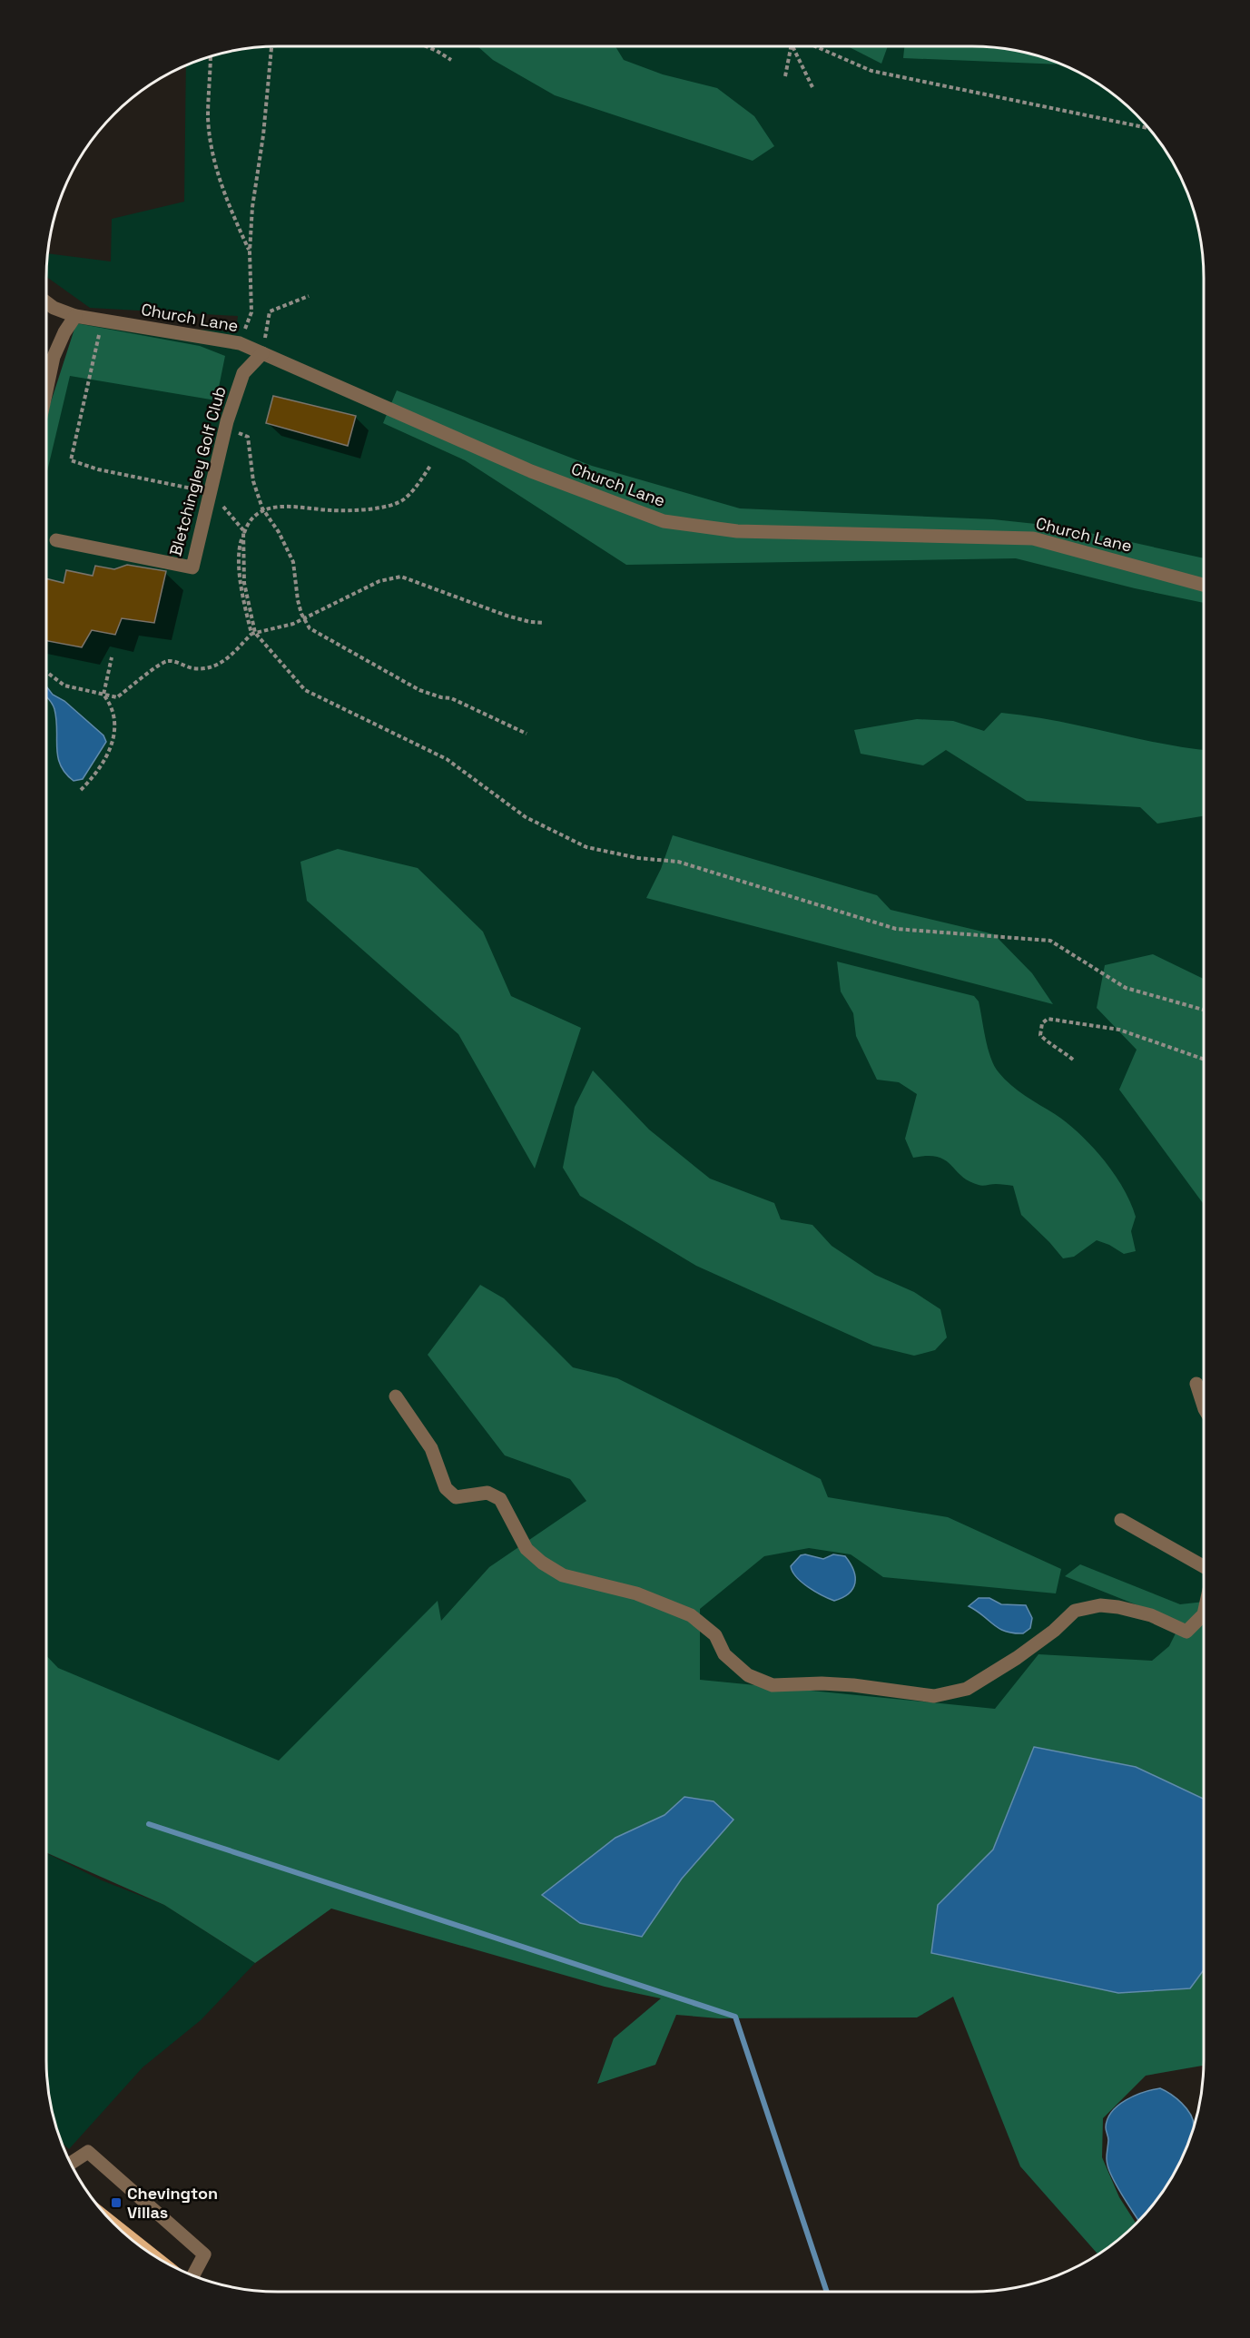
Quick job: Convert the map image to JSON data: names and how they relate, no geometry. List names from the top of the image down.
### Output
{
  "streets": {
    "street": ["Church Lane", "Bletchingley Golf Club"]
  },
  "crossings": [
    ["Church Lane", "Bletchingley Golf Club"]
  ],
  "places": {
    "transit": ["Chevington Villas"]
  }
}
